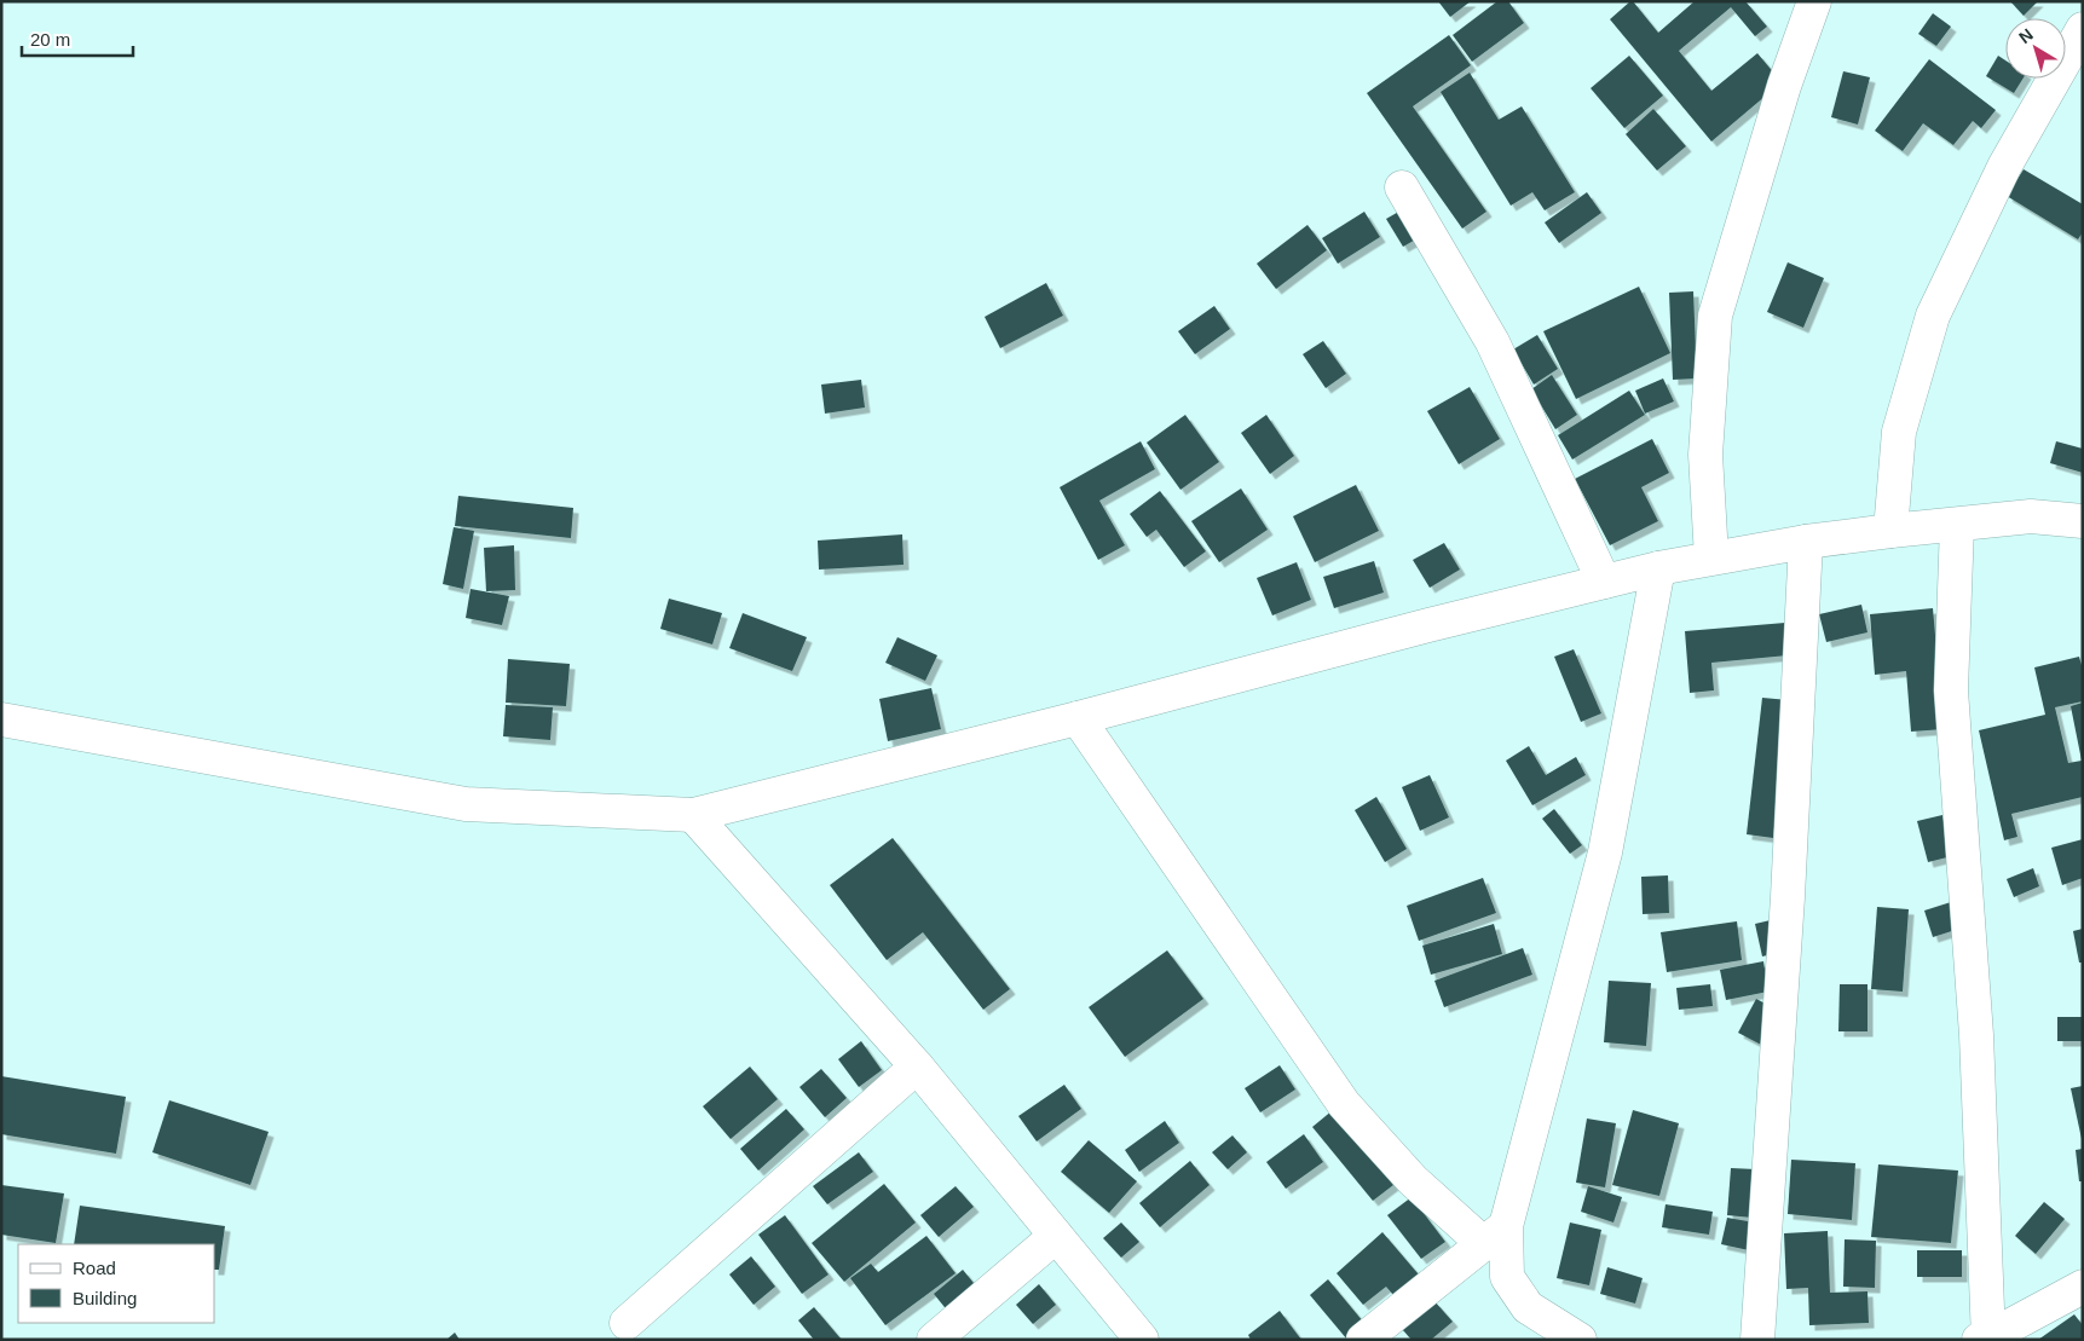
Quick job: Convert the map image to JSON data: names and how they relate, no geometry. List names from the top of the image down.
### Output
{
  "legend": ["Road", "Building"],
  "scale_bar": "20 m",
  "north": "top left"
}
